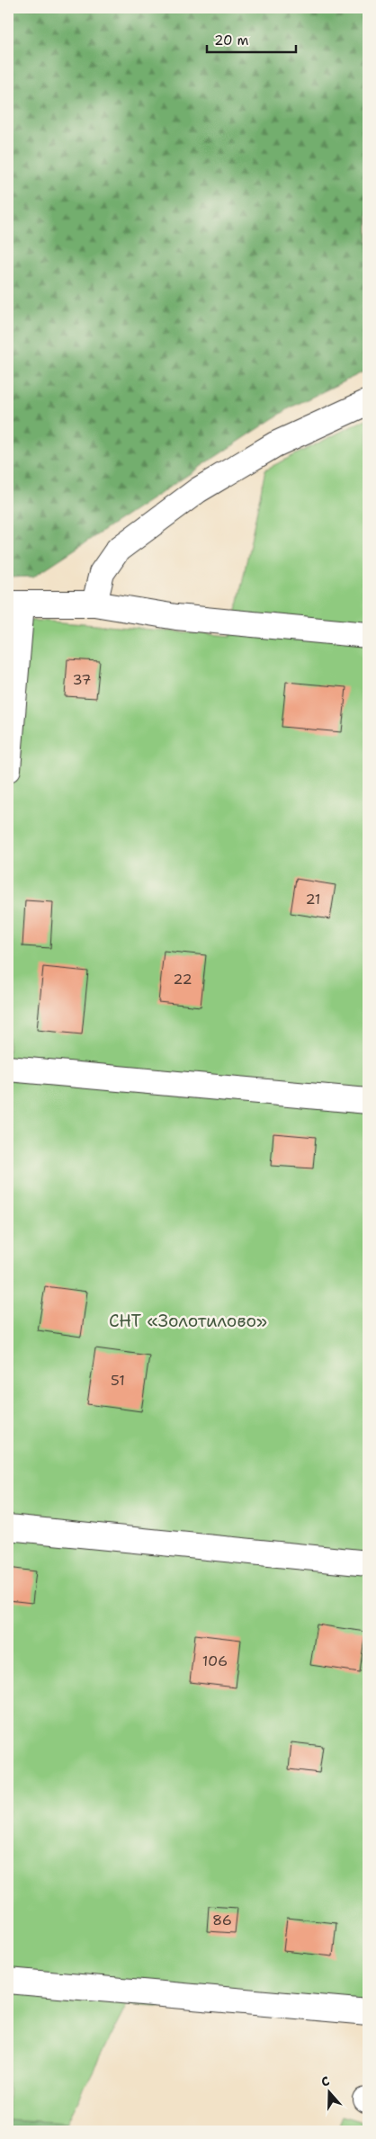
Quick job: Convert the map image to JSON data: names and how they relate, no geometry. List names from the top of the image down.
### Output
{
  "parks": ["СНТ «Золотилово»"],
  "house_numbers": [
    "37",
    "21",
    "22",
    "51",
    "106",
    "86"
  ],
  "scale_bar": "20 m",
  "north": "top"
}
